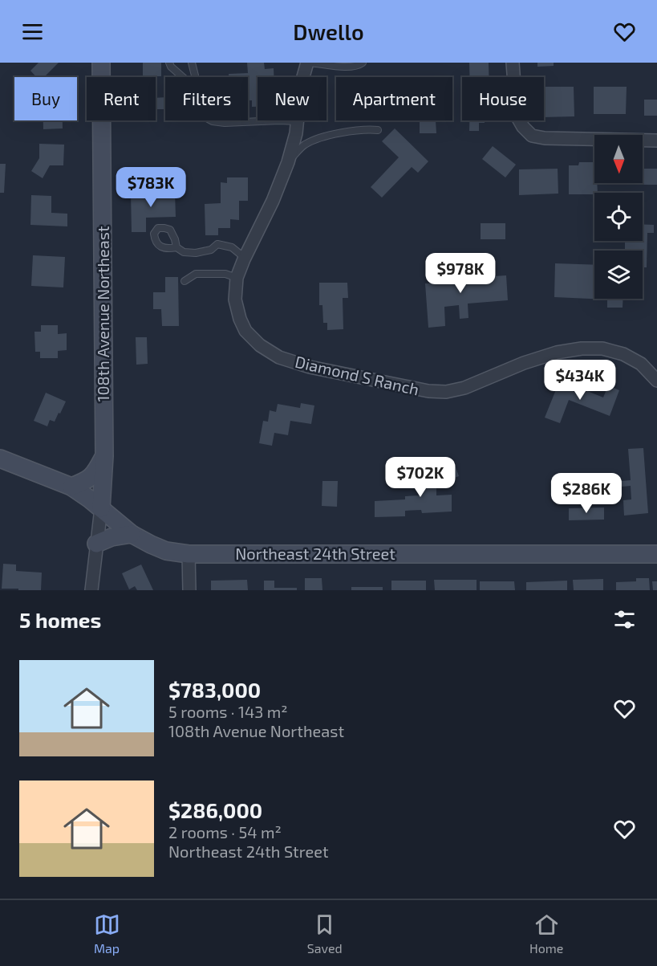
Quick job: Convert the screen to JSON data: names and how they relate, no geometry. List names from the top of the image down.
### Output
{
  "streets": {
    "main road": ["108th Avenue Northeast", "Northeast 24th Street"],
    "street": ["Diamond S Ranch"]
  },
  "crossings": [
    ["108th Avenue Northeast", "Northeast 24th Street"]
  ],
  "north": "bottom",
  "page": {
    "header": "Dwello",
    "chip": [
      "Buy",
      "Rent",
      "Filters",
      "New",
      "Apartment",
      "House"
    ],
    "price": [
      "$783K",
      "$978K",
      "$434K",
      "$702K",
      "$286K"
    ],
    "heading": "5 homes",
    "list": [
      {
        "name": "$783,000",
        "note": "5 rooms · 143 m² · 108th Avenue Northeast"
      },
      {
        "name": "$286,000",
        "note": "2 rooms · 54 m² · Northeast 24th Street"
      }
    ],
    "tabs": ["Map", "Saved", "Home"]
  }
}
